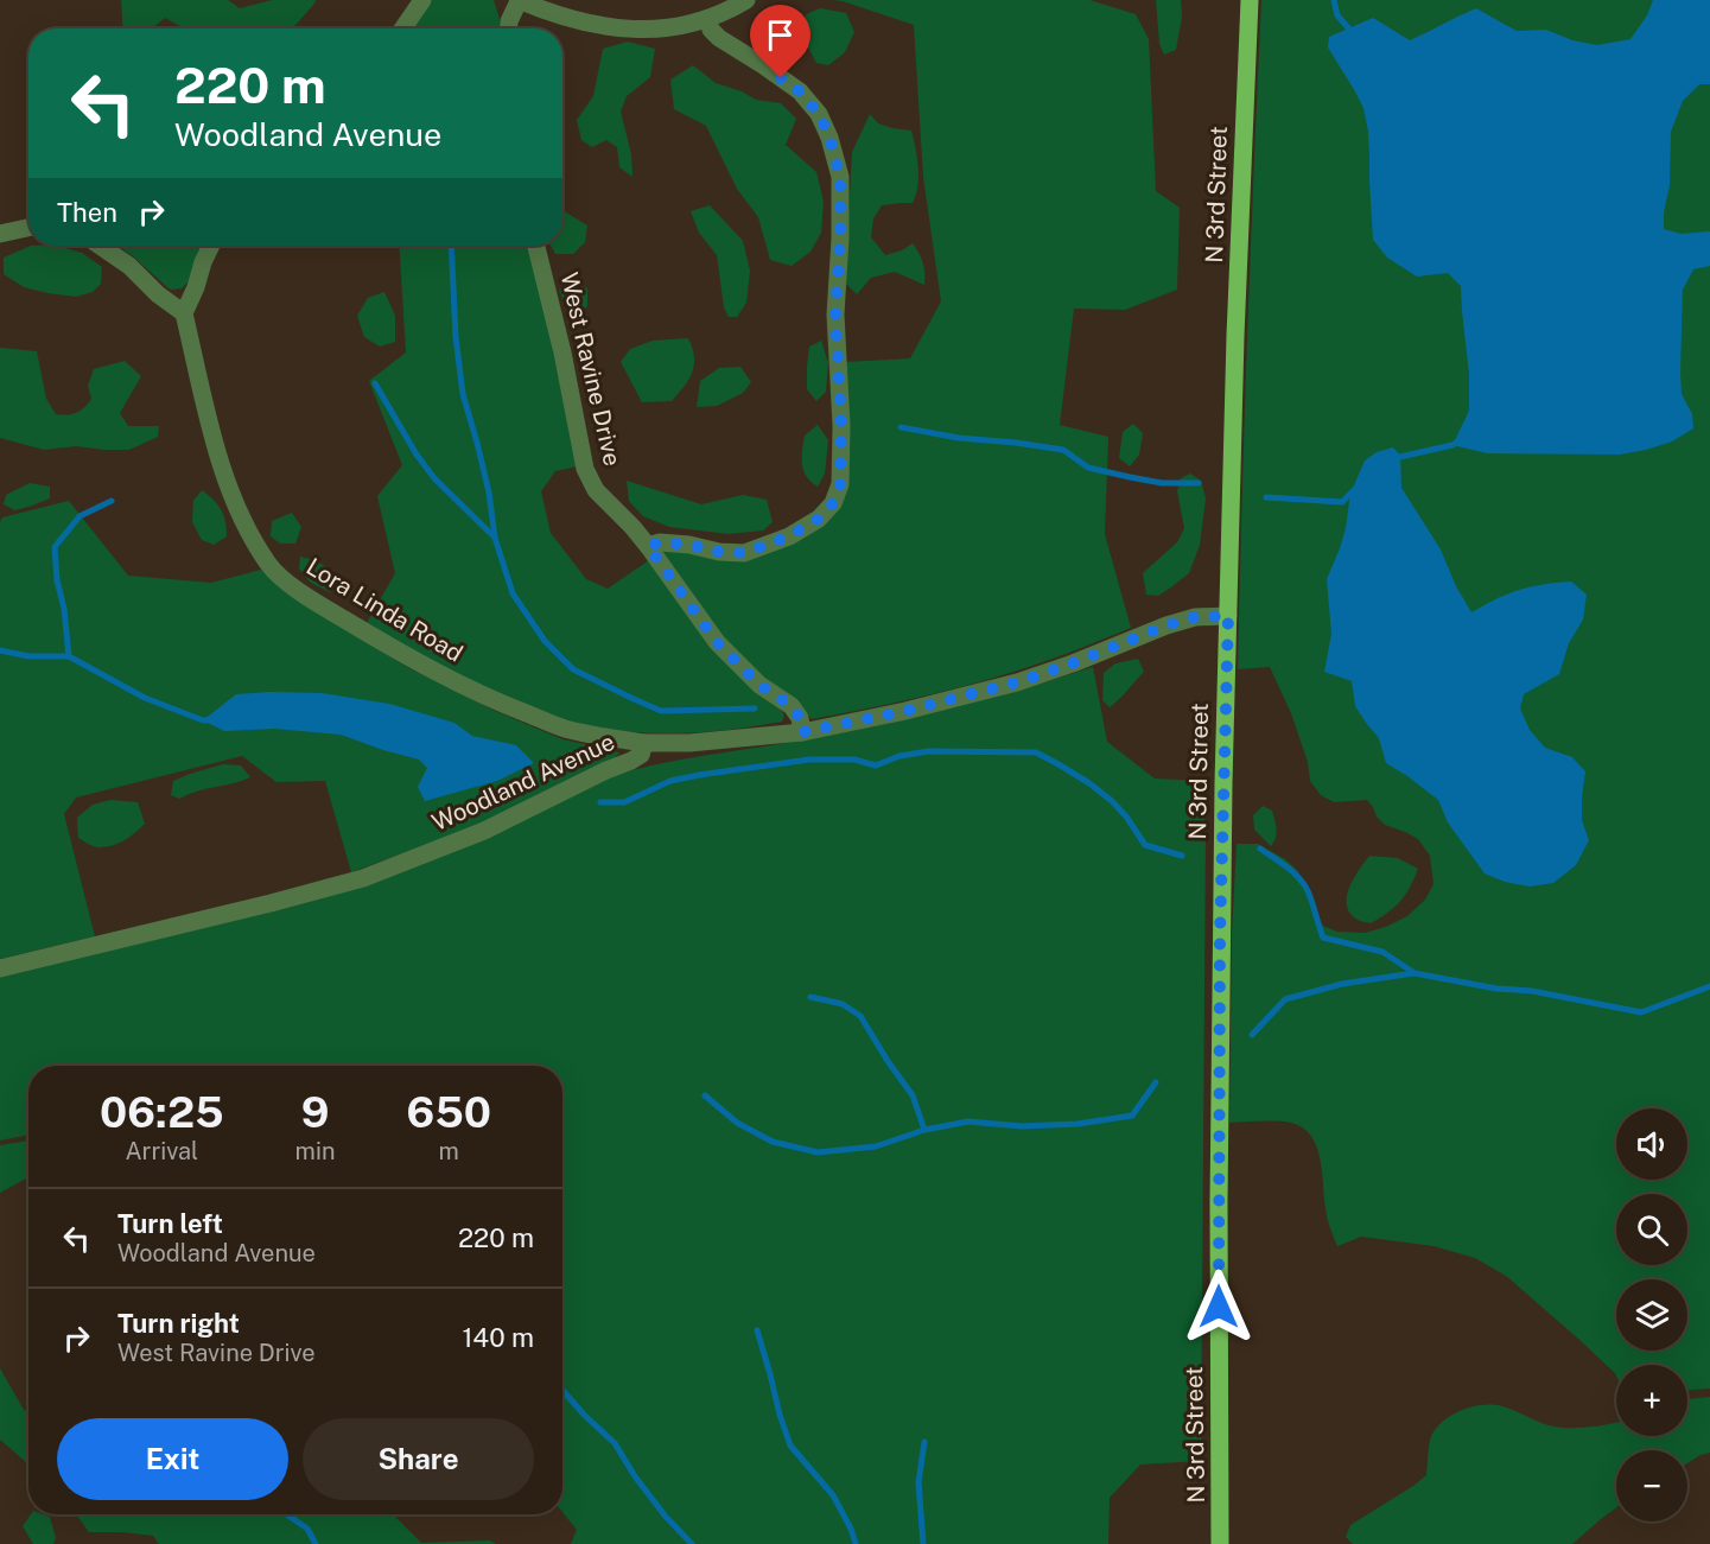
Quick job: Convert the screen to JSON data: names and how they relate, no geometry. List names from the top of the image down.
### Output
{
  "streets": {
    "main road": ["N 3rd Street"],
    "street": ["West Ravine Drive", "Lora Linda Road", "Woodland Avenue"]
  },
  "crossings": [
    ["N 3rd Street", "Woodland Avenue"],
    ["West Ravine Drive", "Woodland Avenue"],
    ["Lora Linda Road", "Woodland Avenue"]
  ],
  "page": {
    "turn": ["220 m", "Woodland Avenue"],
    "then": "Then",
    "eta": [
      "06:25",
      "Arrival",
      "9",
      "min",
      "650",
      "m"
    ],
    "map_buttons": ["+", "−"],
    "list": [
      {
        "name": "Turn left",
        "note": "Woodland Avenue",
        "value": "220 m"
      },
      {
        "name": "Turn right",
        "note": "West Ravine Drive",
        "value": "140 m"
      }
    ],
    "buttons": ["Exit", "Share"]
  }
}
